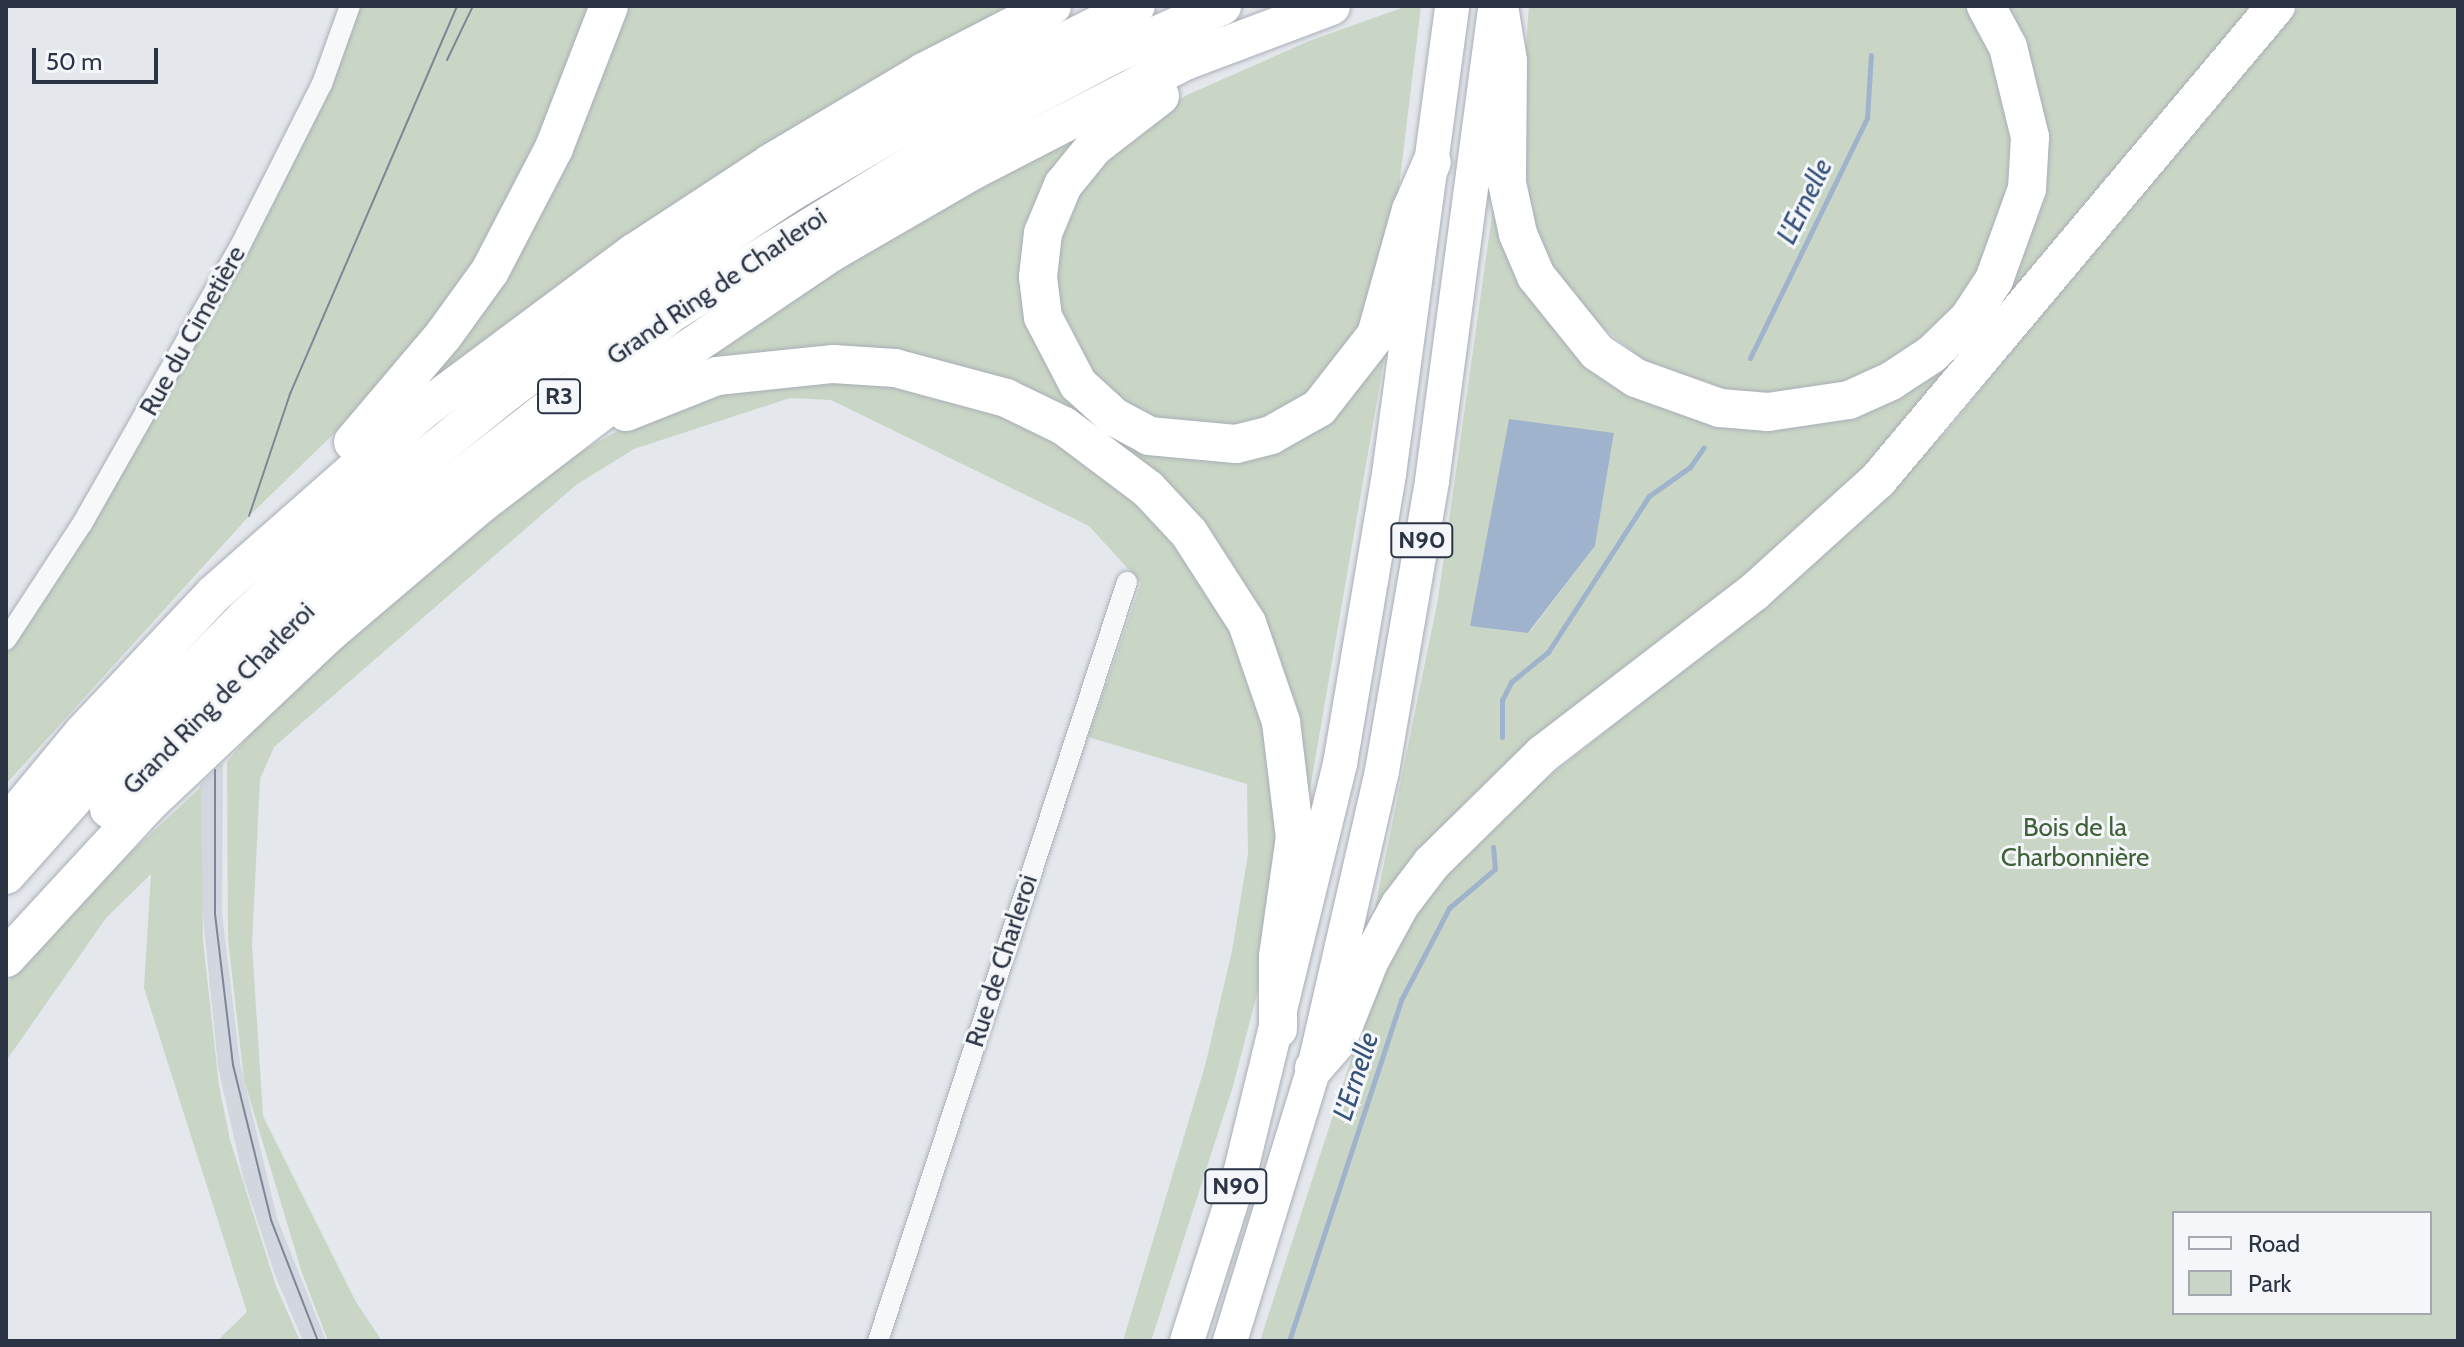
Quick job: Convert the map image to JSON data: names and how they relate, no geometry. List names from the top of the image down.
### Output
{
  "streets": {
    "highway": ["Grand Ring de Charleroi", "R3", "N90"],
    "street": ["Rue du Cimetière", "Rue de Charleroi"]
  },
  "water": ["L'Ernelle"],
  "parks": ["Bois de la Charbonnière"],
  "legend": ["Road", "Park"],
  "scale_bar": "50 m"
}
